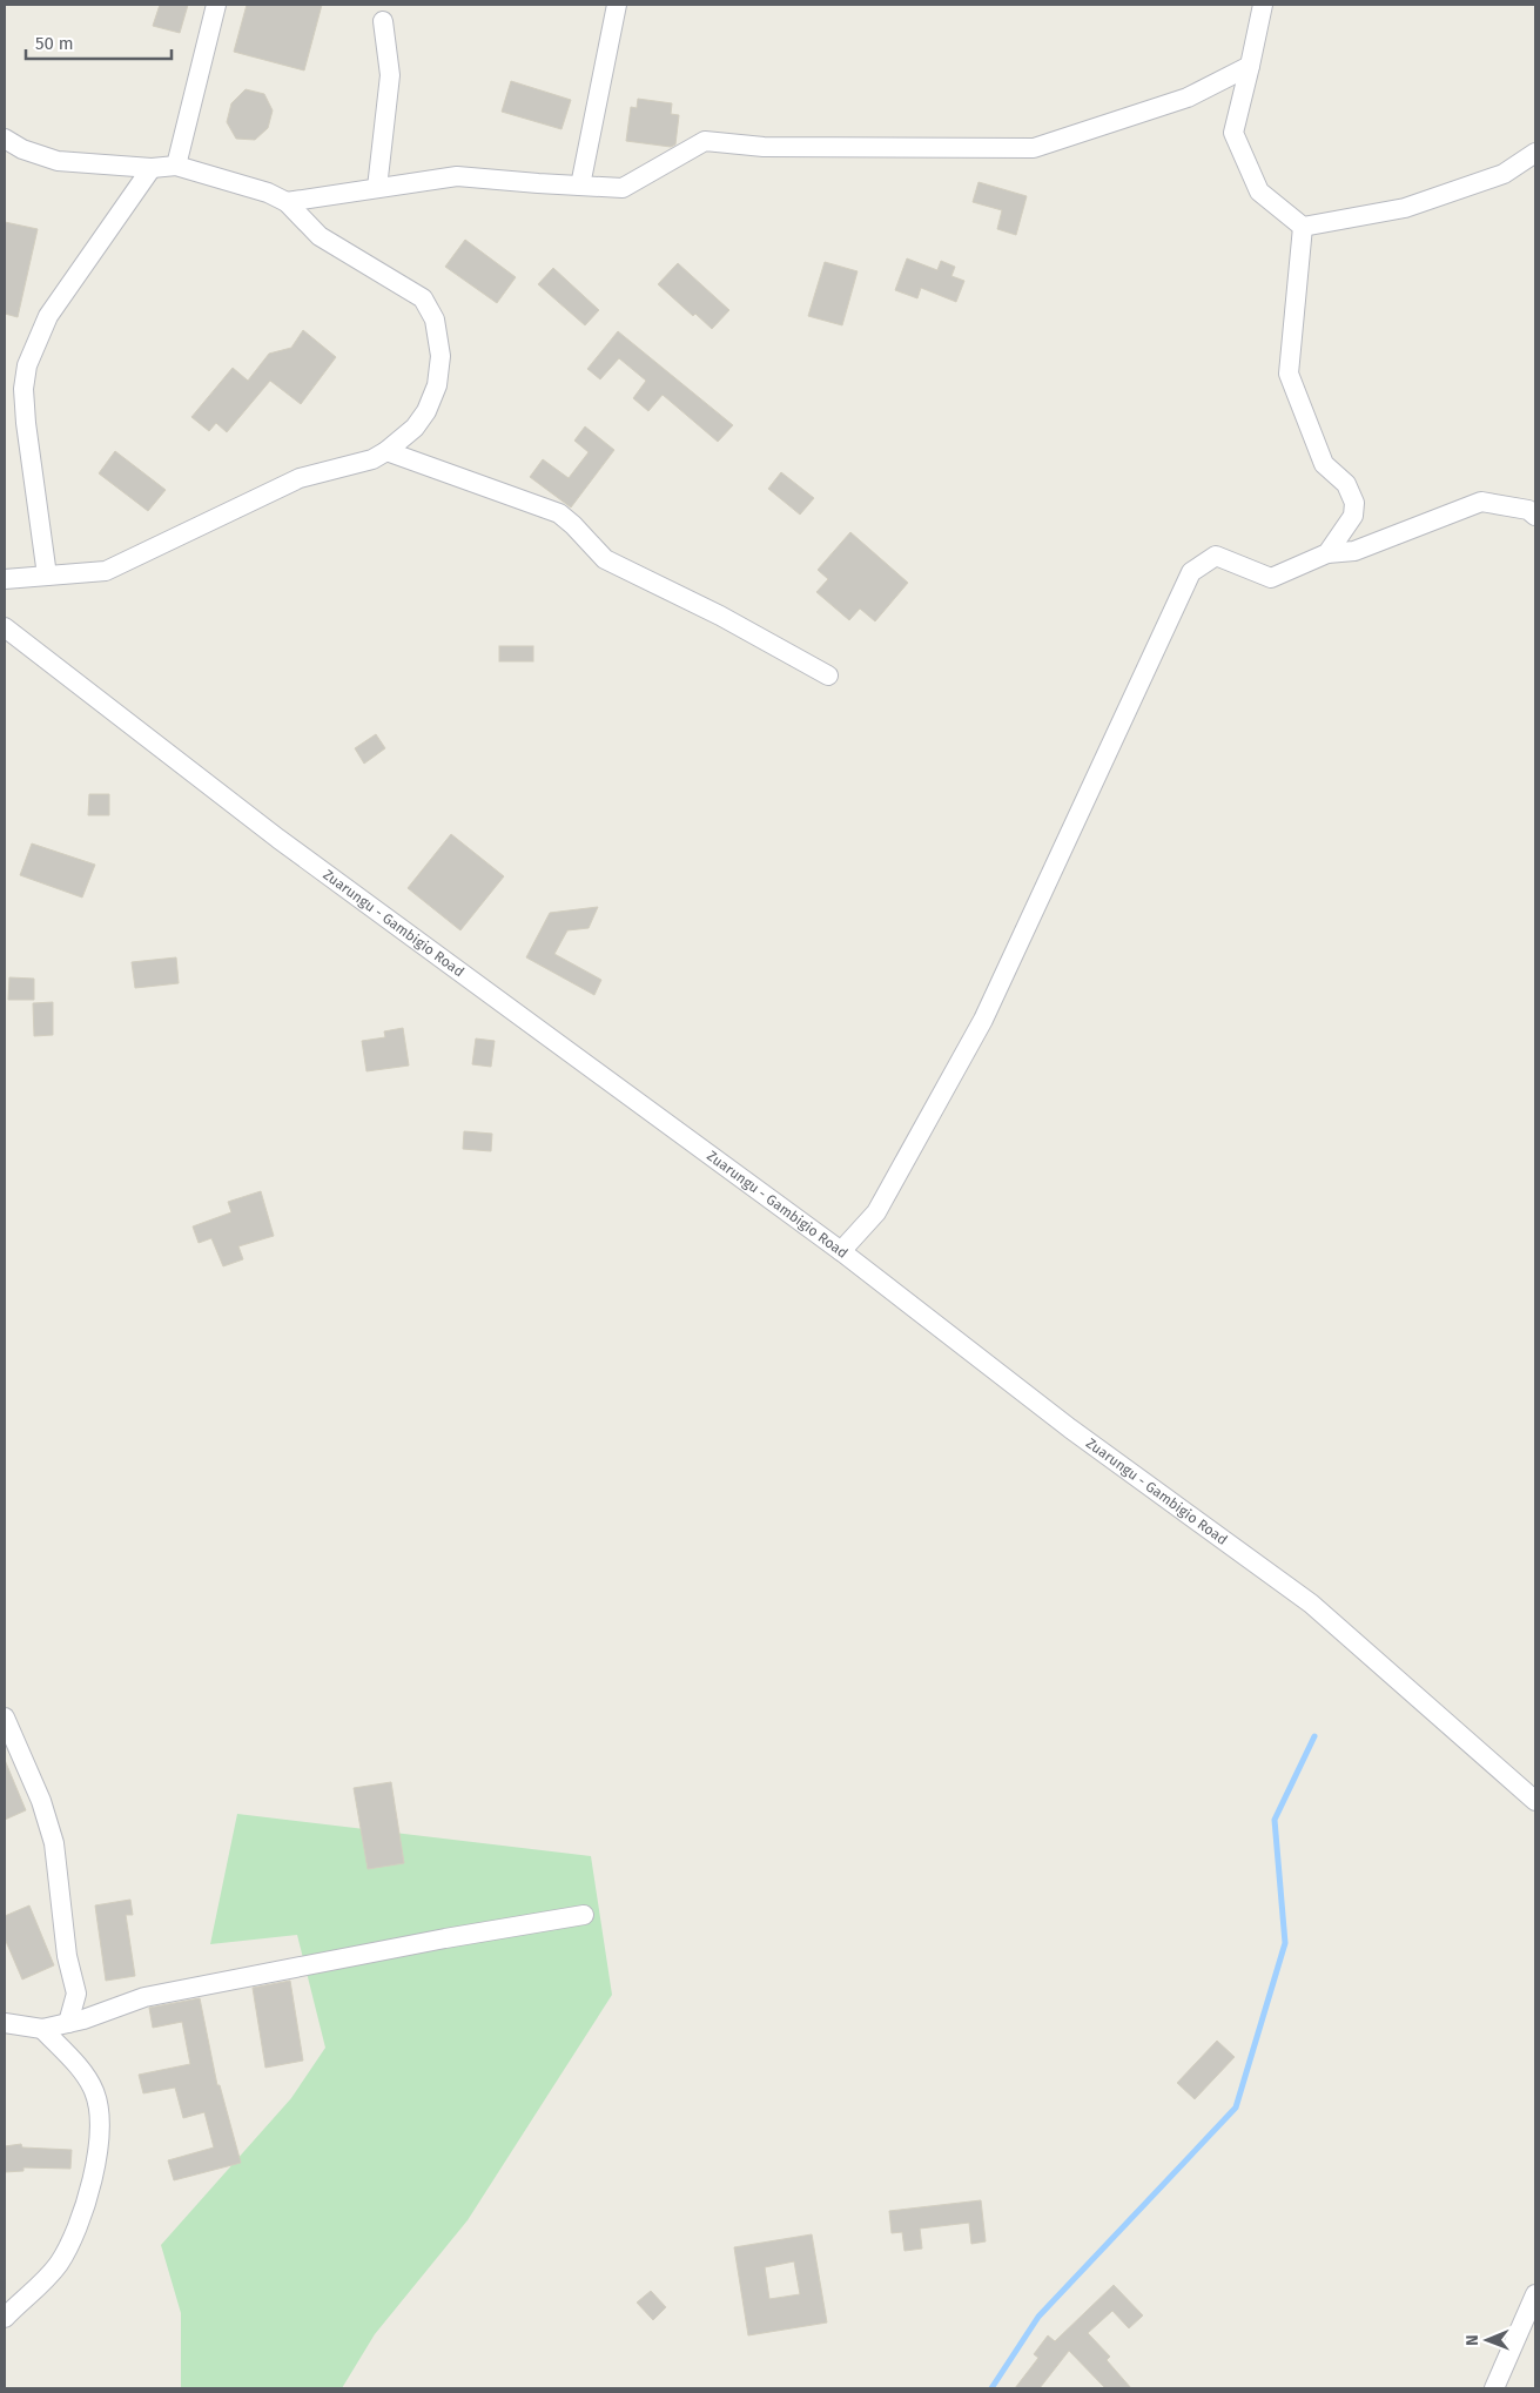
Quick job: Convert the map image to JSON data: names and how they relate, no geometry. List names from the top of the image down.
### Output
{
  "streets": {
    "street": ["Zuarungu - Gambigio Road"]
  },
  "scale_bar": "50 m",
  "north": "left"
}
